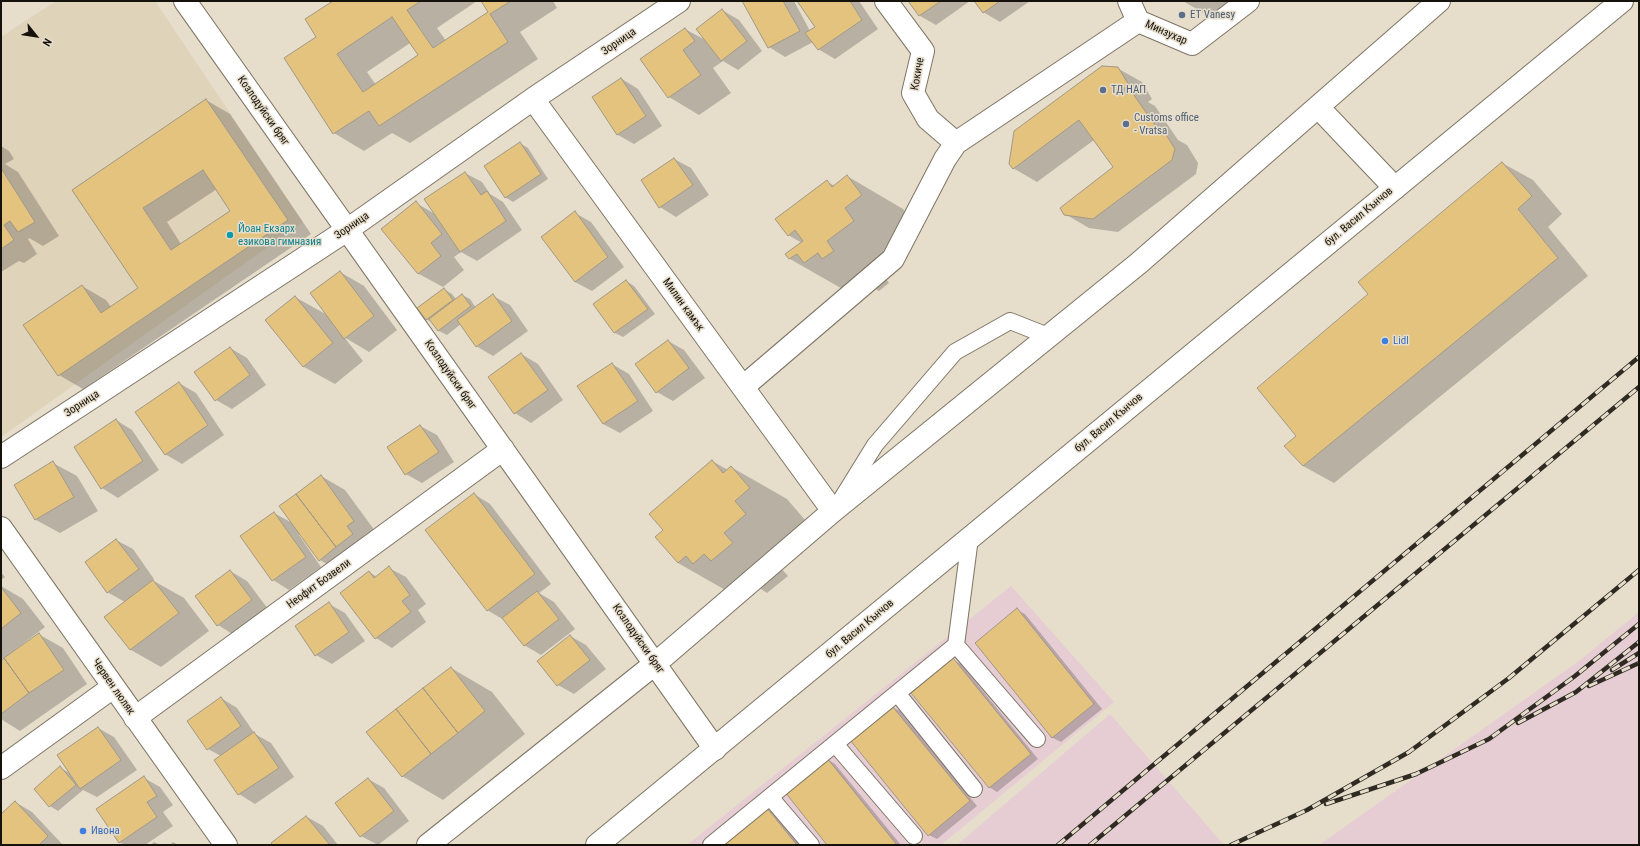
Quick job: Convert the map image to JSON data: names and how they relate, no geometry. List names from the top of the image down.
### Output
{
  "streets": {
    "street": [
      "Минзухар",
      "Зорница",
      "Кокиче",
      "Козлодуйски бряг",
      "бул. Васил Кънчов",
      "Милин камък",
      "Неофит Бозвели",
      "Червен люляк"
    ]
  },
  "crossings": [
    ["Зорница", "Козлодуйски бряг"],
    ["Зорница", "Милин камък"],
    ["Козлодуйски бряг", "бул. Васил Кънчов"],
    ["Козлодуйски бряг", "Неофит Бозвели"],
    ["Неофит Бозвели", "Червен люляк"]
  ],
  "places": [
    "ET Vanesy",
    "ТД НАП",
    "Customs office - Vratsa",
    "Йоан Екзарх езикова гимназия",
    "Lidl",
    "Ивона"
  ],
  "north": "bottom right"
}
